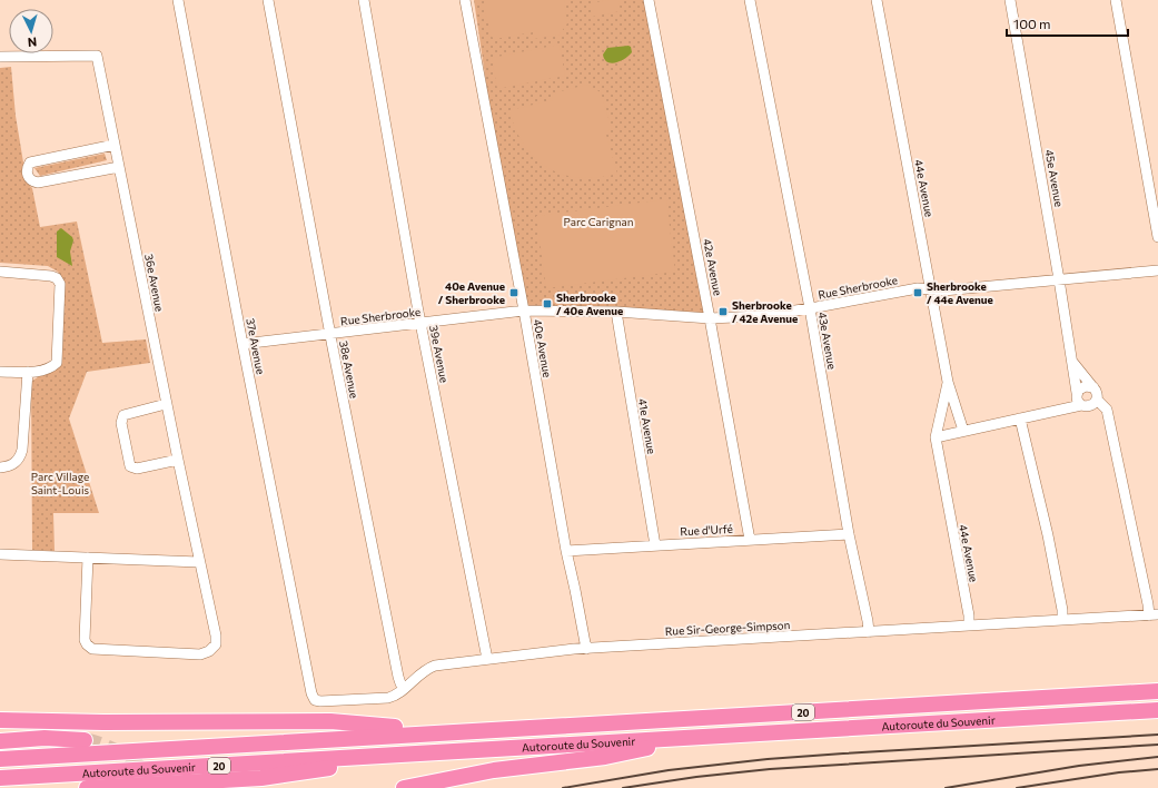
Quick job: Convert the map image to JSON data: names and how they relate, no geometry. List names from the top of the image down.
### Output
{
  "streets": {
    "highway": ["20", "Autoroute du Souvenir"],
    "street": [
      "45e Avenue",
      "44e Avenue",
      "42e Avenue",
      "36e Avenue",
      "Rue Sherbrooke",
      "43e Avenue",
      "37e Avenue",
      "40e Avenue",
      "39e Avenue",
      "38e Avenue",
      "41e Avenue",
      "Rue d'Urfé",
      "Rue Sir-George-Simpson"
    ]
  },
  "crossings": [
    ["45e Avenue", "Rue Sherbrooke"],
    ["44e Avenue", "Rue Sherbrooke"],
    ["44e Avenue", "Rue Sir-George-Simpson"],
    ["42e Avenue", "Rue Sherbrooke"],
    ["42e Avenue", "Rue d'Urfé"],
    ["Rue Sherbrooke", "43e Avenue"],
    ["Rue Sherbrooke", "37e Avenue"],
    ["Rue Sherbrooke", "40e Avenue"],
    ["Rue Sherbrooke", "39e Avenue"],
    ["Rue Sherbrooke", "38e Avenue"],
    ["Rue Sherbrooke", "41e Avenue"],
    ["43e Avenue", "Rue d'Urfé"],
    ["43e Avenue", "Rue Sir-George-Simpson"],
    ["37e Avenue", "Rue Sir-George-Simpson"],
    ["40e Avenue", "Rue d'Urfé"],
    ["40e Avenue", "Rue Sir-George-Simpson"],
    ["39e Avenue", "Rue Sir-George-Simpson"],
    ["38e Avenue", "Rue Sir-George-Simpson"],
    ["41e Avenue", "Rue d'Urfé"]
  ],
  "parks": ["Parc Carignan", "Parc Village Saint-Louis"],
  "places": {
    "transit": [
      "40e Avenue / Sherbrooke",
      "Sherbrooke / 44e Avenue",
      "Sherbrooke / 40e Avenue",
      "Sherbrooke / 42e Avenue"
    ]
  },
  "scale_bar": "100 m",
  "north": "bottom"
}
